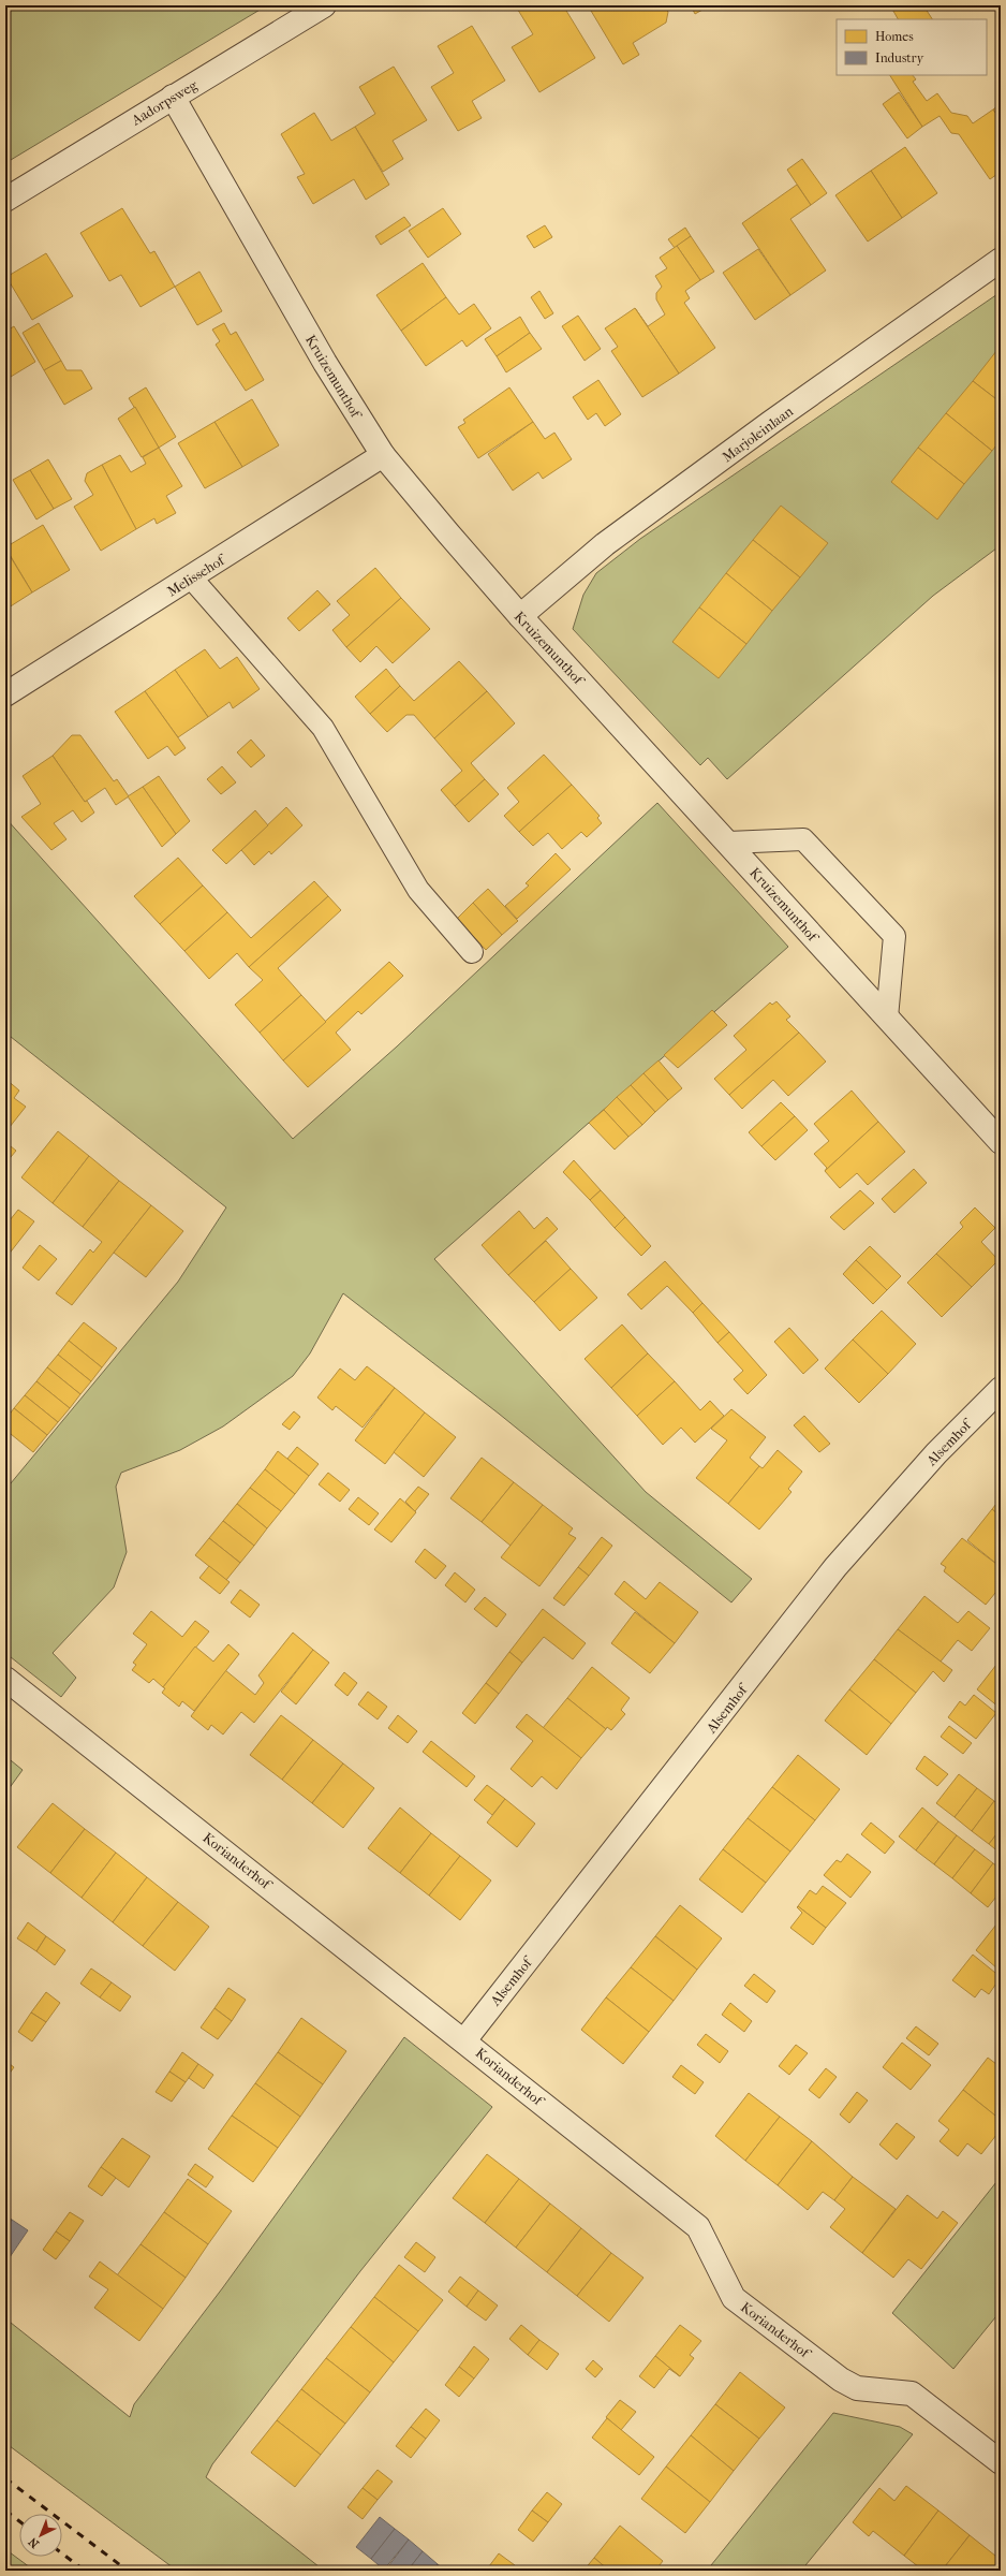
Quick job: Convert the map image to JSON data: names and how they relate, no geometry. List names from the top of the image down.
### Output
{
  "streets": {
    "street": [
      "Aadorpsweg",
      "Kruizemunthof",
      "Marjoleinlaan",
      "Melissehof",
      "Alsemhof",
      "Korianderhof"
    ]
  },
  "crossings": [
    ["Aadorpsweg", "Kruizemunthof"],
    ["Kruizemunthof", "Marjoleinlaan"],
    ["Kruizemunthof", "Melissehof"],
    ["Alsemhof", "Korianderhof"]
  ],
  "legend": ["Homes", "Industry"],
  "north": "bottom left"
}
